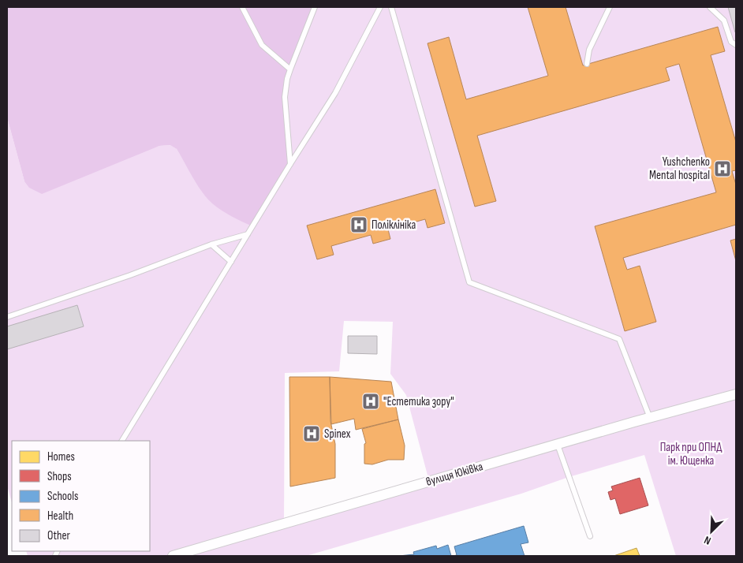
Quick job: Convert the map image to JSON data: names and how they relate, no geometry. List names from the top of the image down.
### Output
{
  "streets": {
    "street": ["вулиця Юківка"]
  },
  "parks": ["Парк при ОПНД ім. Ющенка"],
  "places": {
    "hospital": [
      "Yushchenko Mental hospital",
      "Поліклініка",
      "\"Естетика зору\"",
      "Spinex"
    ]
  },
  "legend": [
    "Homes",
    "Shops",
    "Schools",
    "Health",
    "Other"
  ],
  "north": "bottom left"
}
